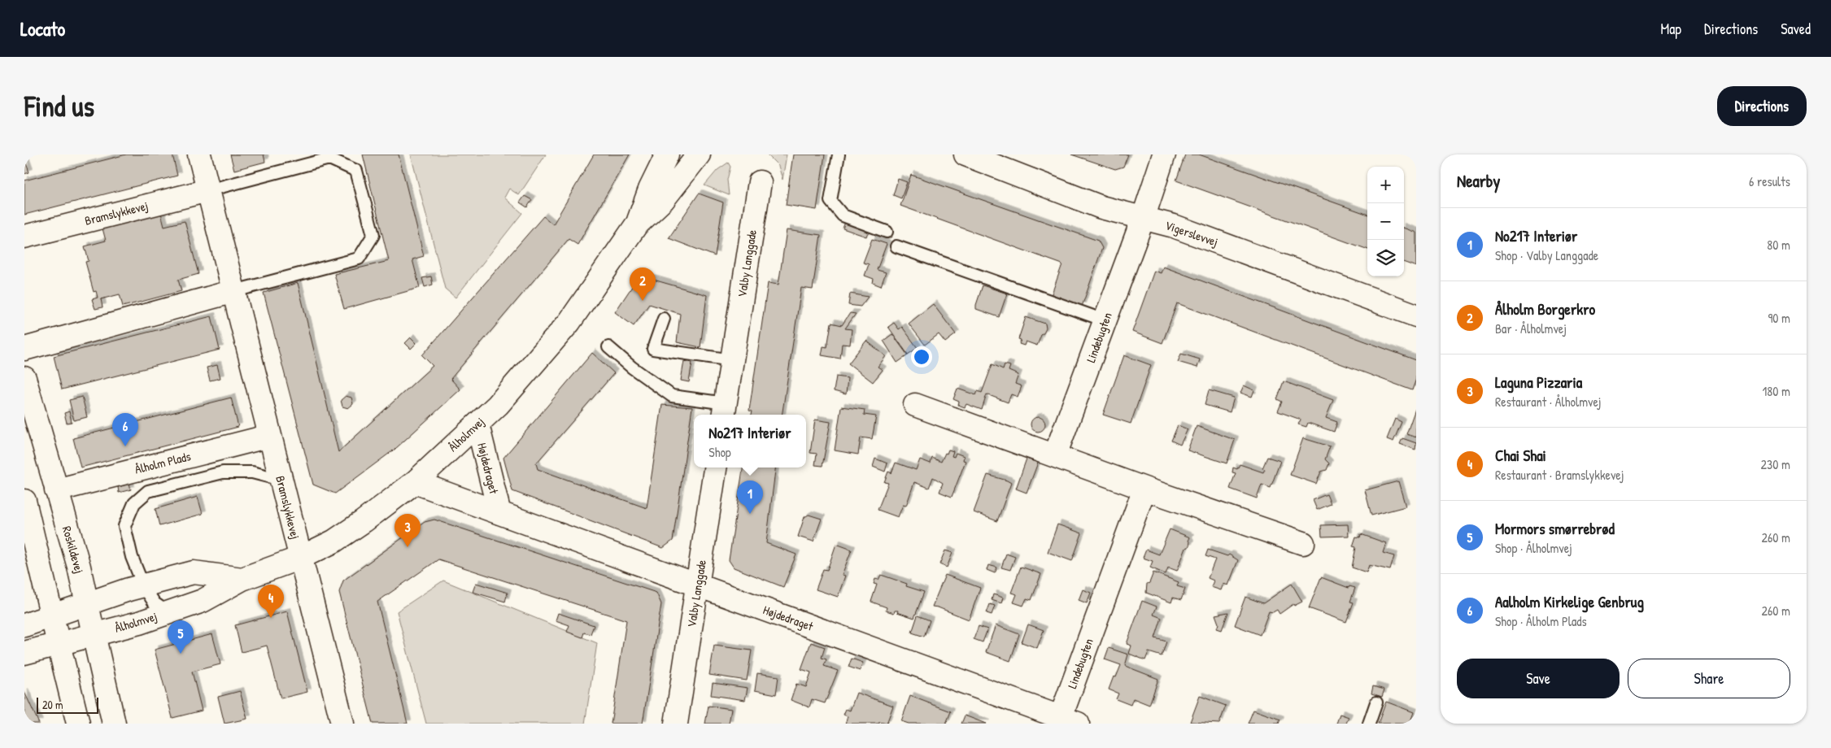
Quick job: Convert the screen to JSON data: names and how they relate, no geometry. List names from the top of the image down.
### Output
{
  "streets": {
    "street": [
      "Bramslykkevej",
      "Vigerslevvej",
      "Valby Langgade",
      "Lindebugten",
      "Ålholmvej",
      "Ålholm Plads",
      "Højdedraget",
      "Roskildevej"
    ]
  },
  "crossings": [
    ["Bramslykkevej", "Ålholmvej"],
    ["Bramslykkevej", "Ålholm Plads"],
    ["Vigerslevvej", "Lindebugten"],
    ["Valby Langgade", "Højdedraget"],
    ["Lindebugten", "Højdedraget"],
    ["Ålholmvej", "Højdedraget"],
    ["Ålholmvej", "Roskildevej"],
    ["Ålholm Plads", "Roskildevej"]
  ],
  "scale_bar": "20 m",
  "page": {
    "header": "Locato",
    "nav": ["Map", "Directions", "Saved"],
    "buttons": [
      "Directions",
      ["Save", "Share"]
    ],
    "title": "Find us",
    "heading": ["Nearby", "6 results"],
    "map_buttons": ["+", "−"],
    "list": [
      {
        "mark": "1",
        "name": "No217 Interiør",
        "note": "Shop · Valby Langgade",
        "value": "80 m"
      },
      {
        "mark": "2",
        "name": "Ålholm Borgerkro",
        "note": "Bar · Ålholmvej",
        "value": "90 m"
      },
      {
        "mark": "3",
        "name": "Laguna Pizzaria",
        "note": "Restaurant · Ålholmvej",
        "value": "180 m"
      },
      {
        "mark": "4",
        "name": "Chai Shai",
        "note": "Restaurant · Bramslykkevej",
        "value": "230 m"
      },
      {
        "mark": "5",
        "name": "Mormors smørrebrød",
        "note": "Shop · Ålholmvej",
        "value": "260 m"
      },
      {
        "mark": "6",
        "name": "Aalholm Kirkelige Genbrug",
        "note": "Shop · Ålholm Plads",
        "value": "260 m"
      }
    ],
    "pins": [
      "2",
      "6",
      "1",
      "3",
      "4",
      "5"
    ],
    "popup": ["No217 Interiør", "Shop"],
    "scale": "20 m"
  }
}
